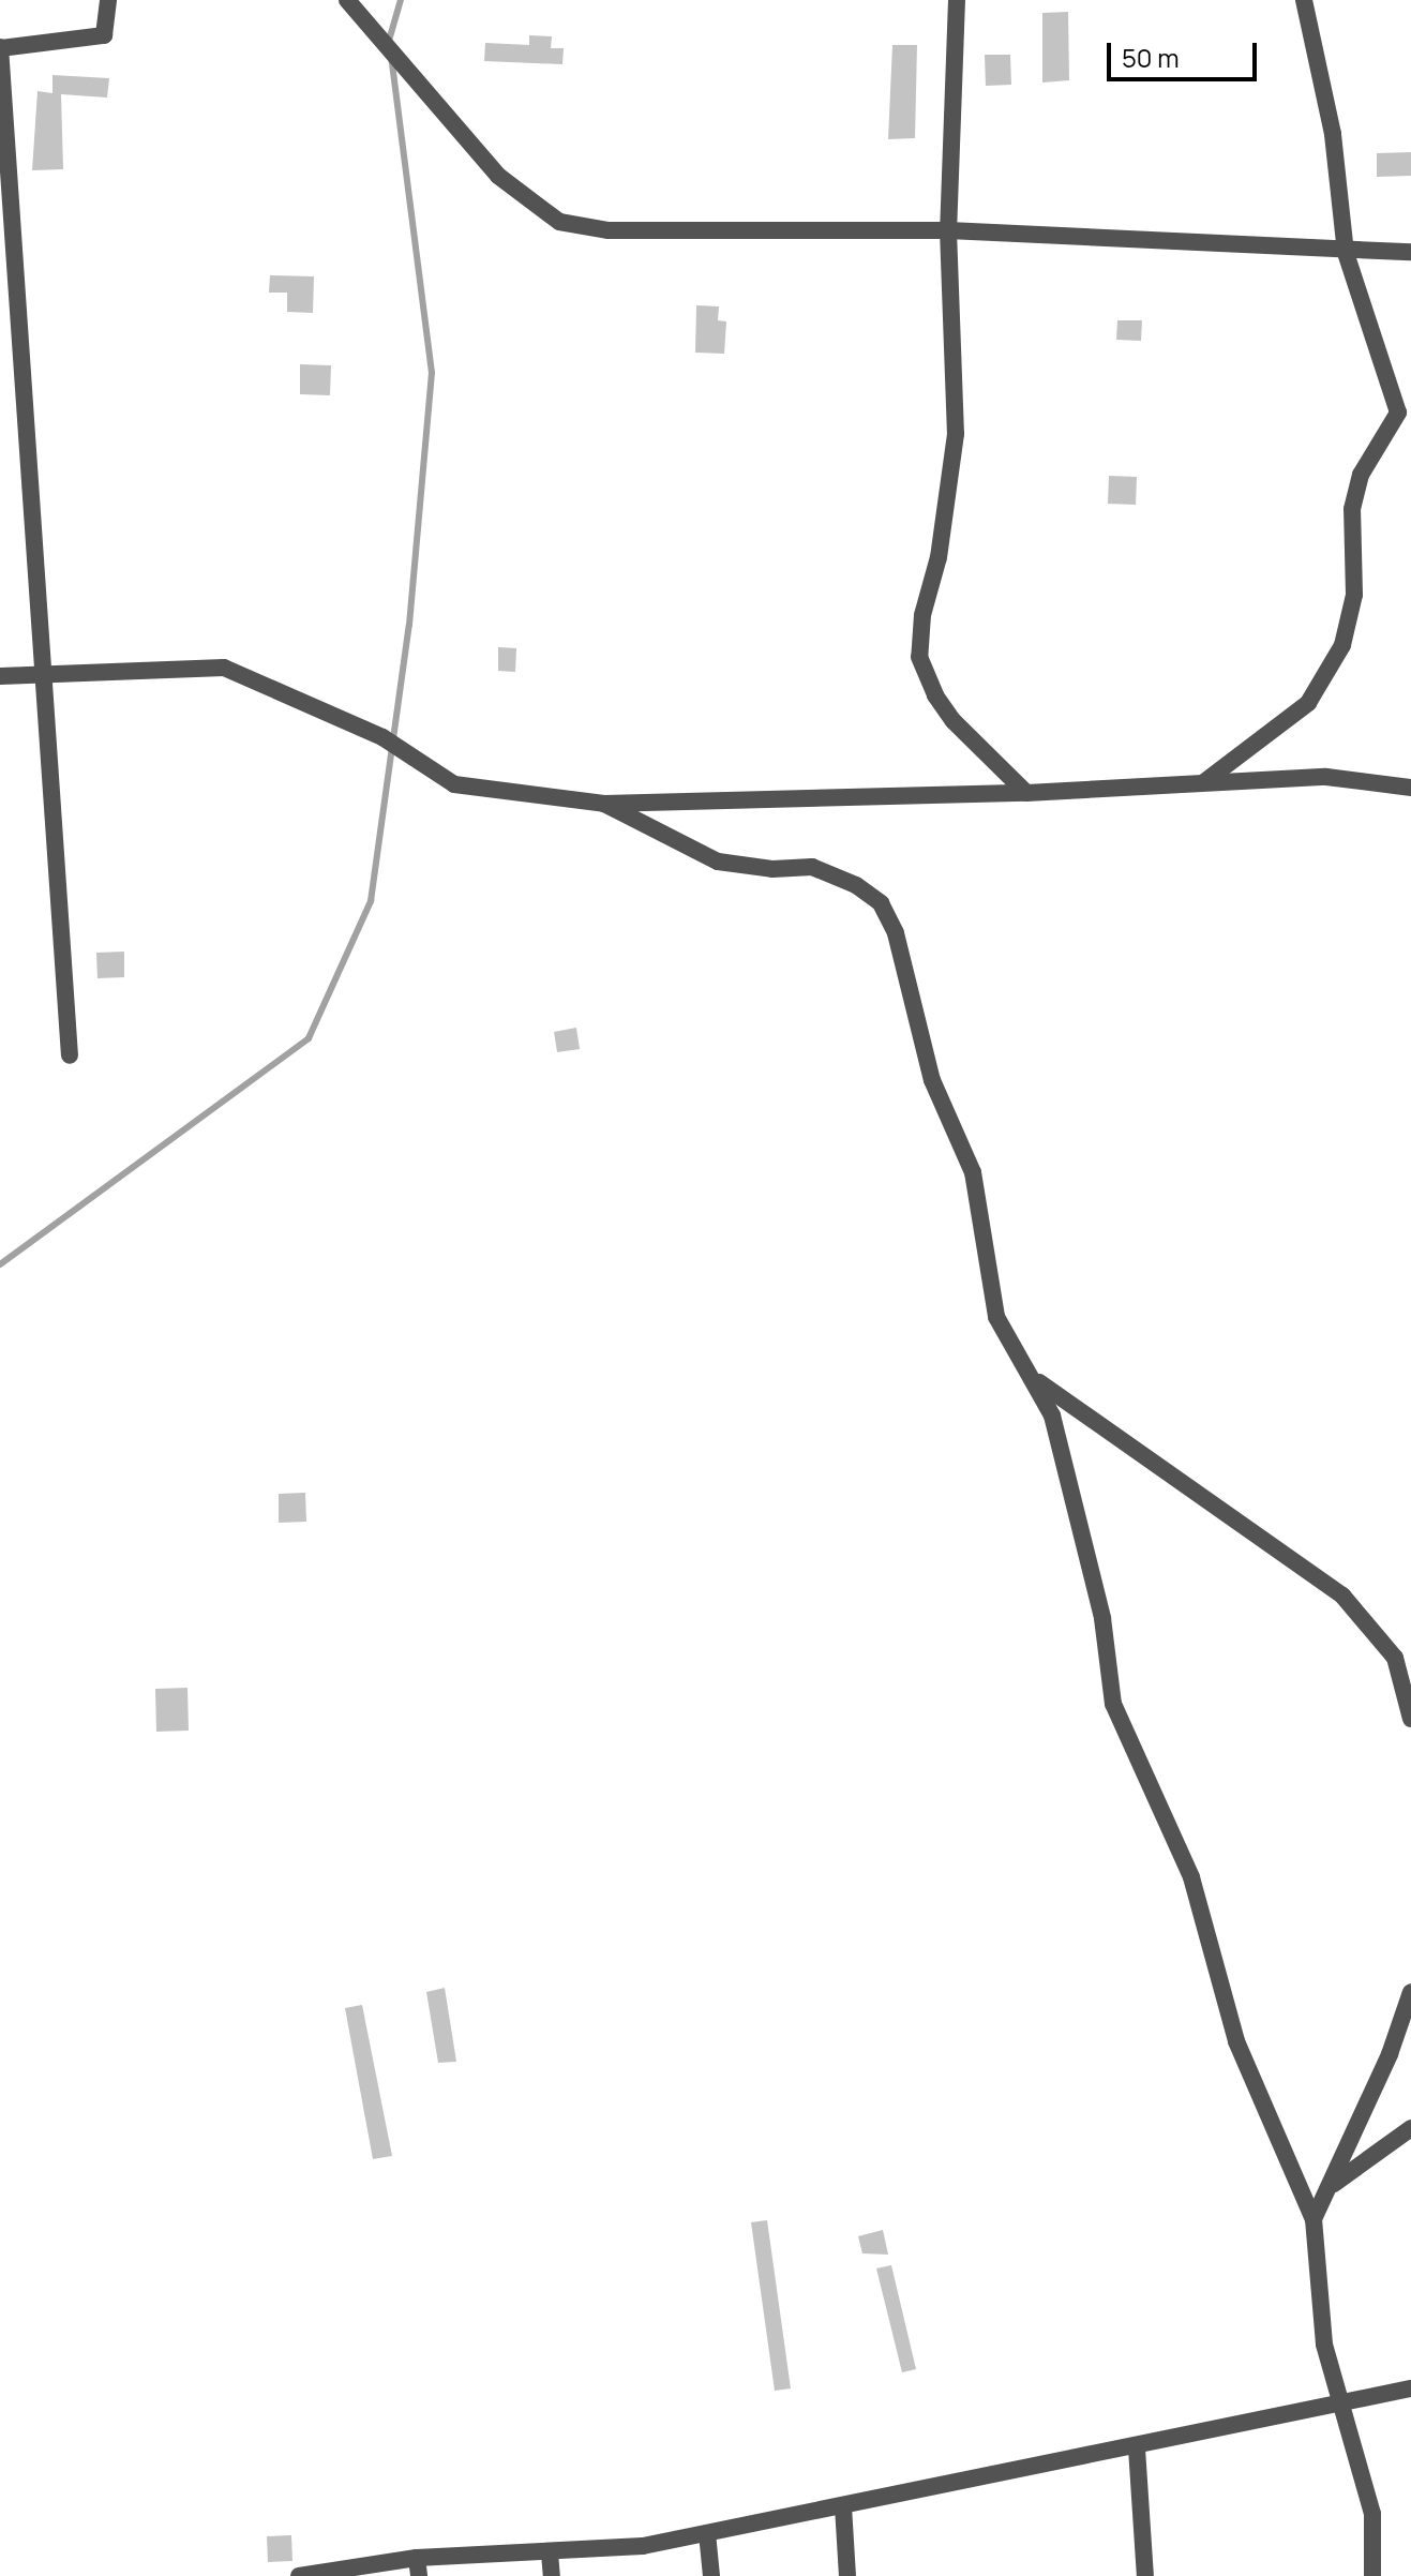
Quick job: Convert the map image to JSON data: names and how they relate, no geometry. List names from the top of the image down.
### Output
{
  "scale_bar": "50 m"
}
